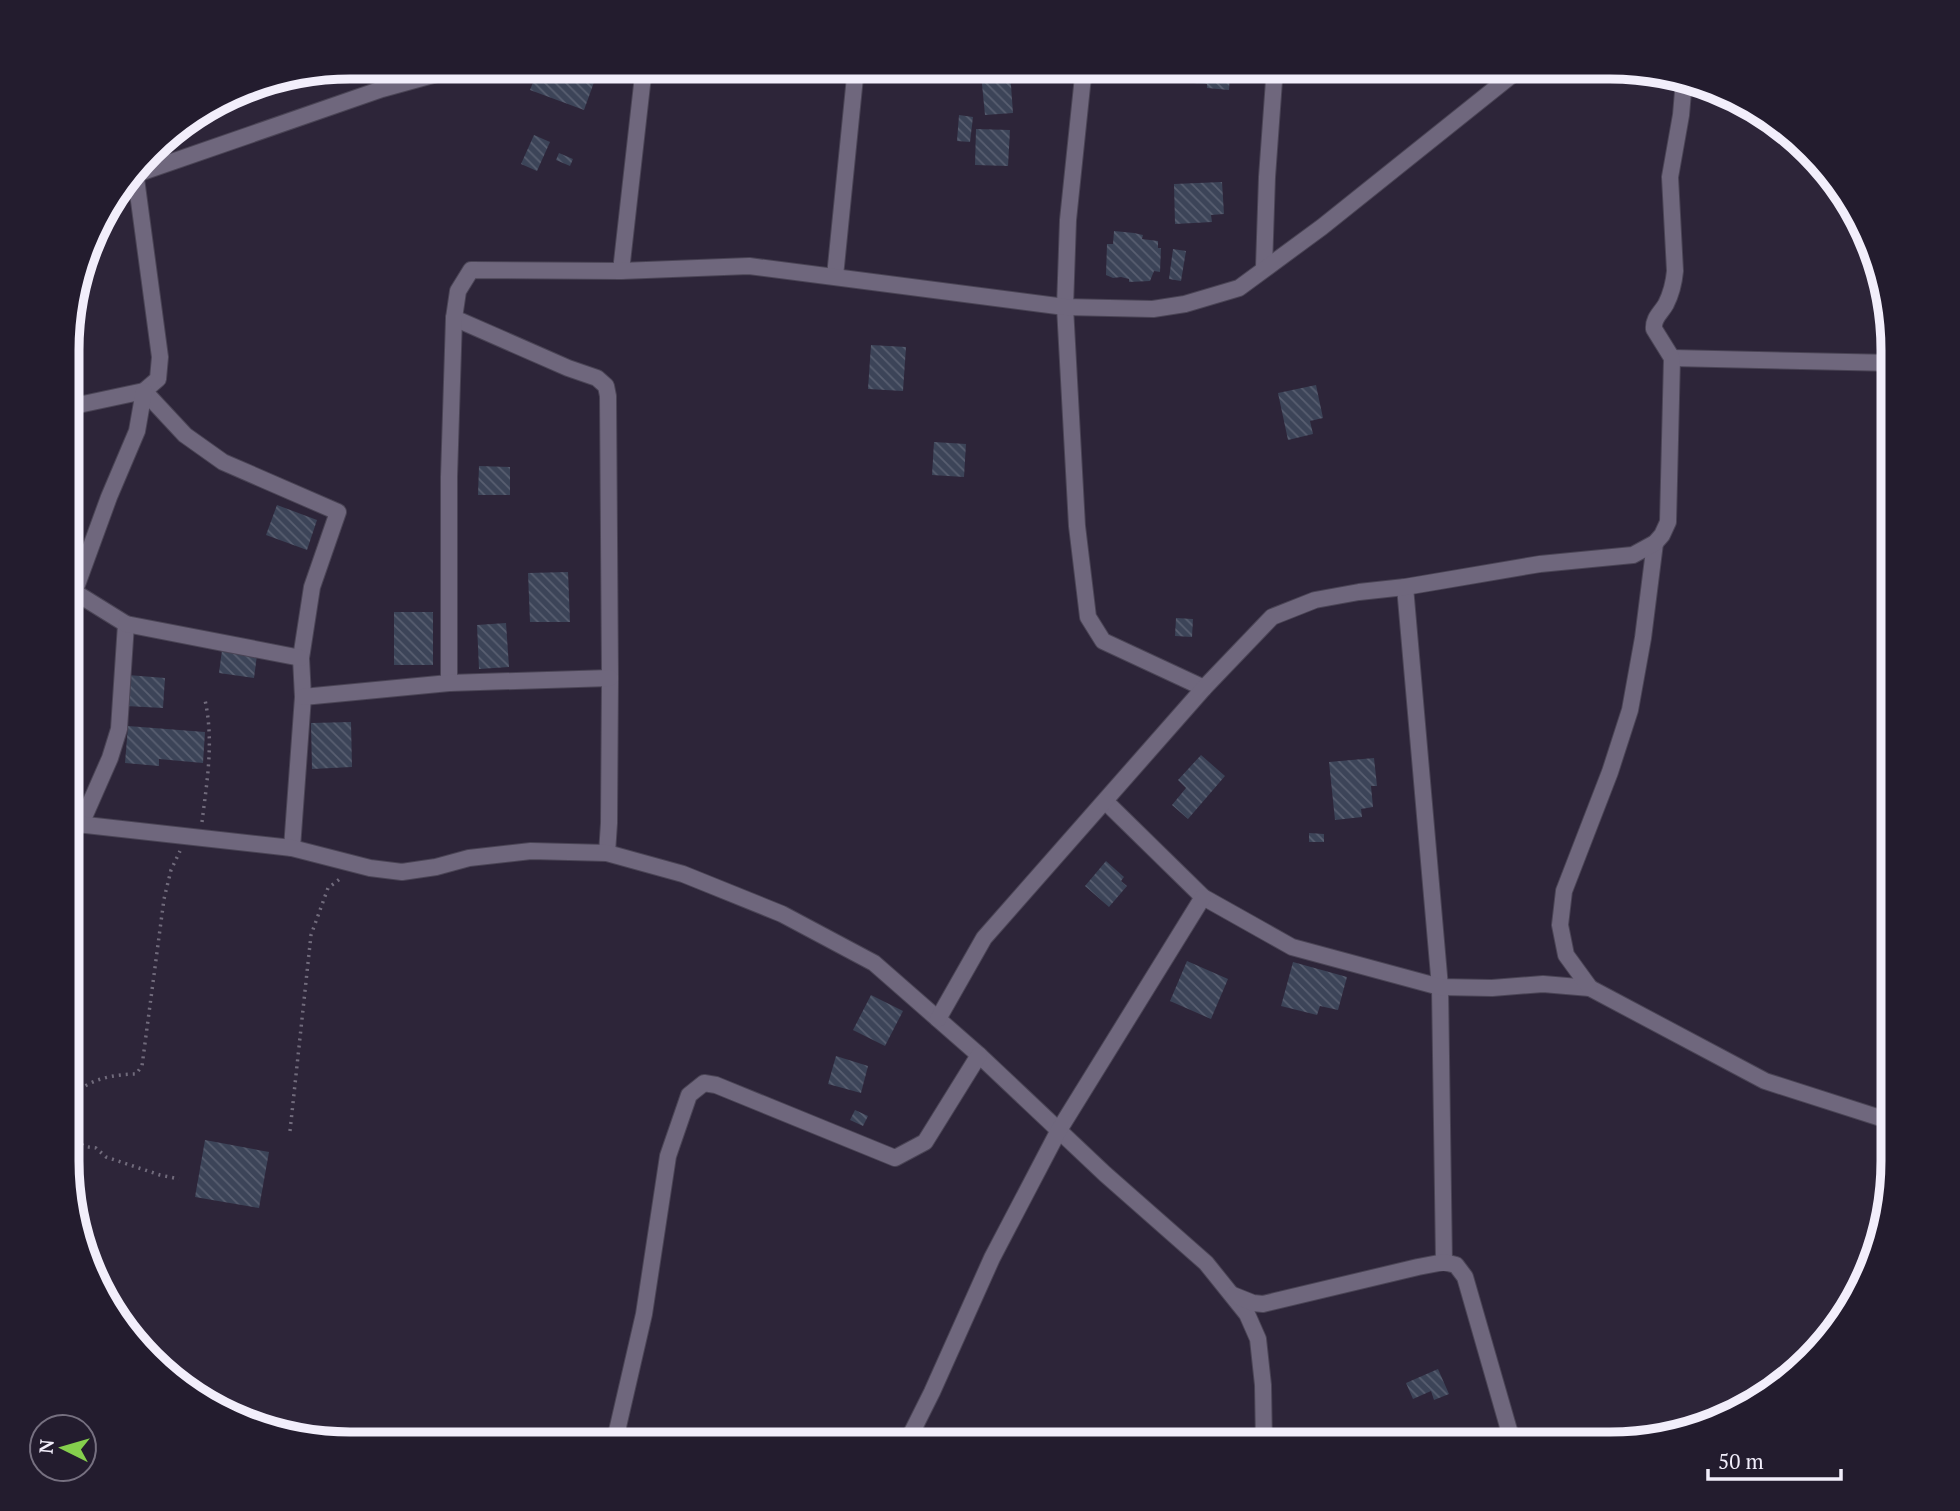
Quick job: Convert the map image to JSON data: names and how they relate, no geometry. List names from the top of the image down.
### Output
{
  "scale_bar": "50 m",
  "north": "left"
}
